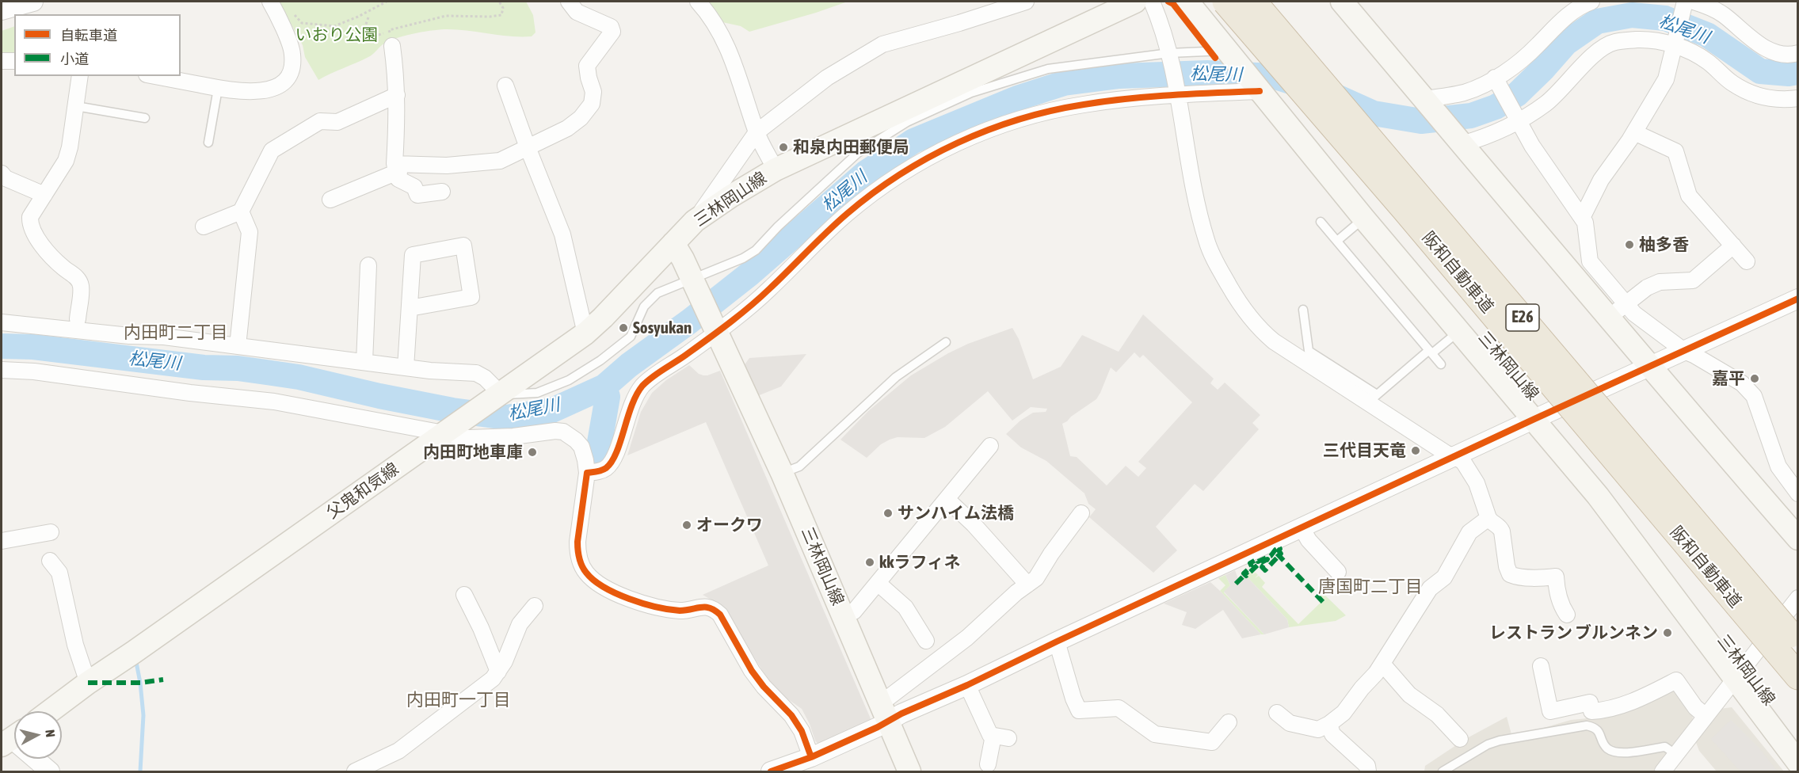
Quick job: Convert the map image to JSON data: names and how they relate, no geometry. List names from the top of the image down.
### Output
{
  "streets": {
    "highway": ["阪和自動車道", "E26"],
    "main road": ["三林岡山線", "父鬼和気線"]
  },
  "crossings": [
    ["三林岡山線", "父鬼和気線"]
  ],
  "districts": ["内田町二丁目", "唐国町二丁目", "内田町一丁目"],
  "water": ["松尾川"],
  "parks": ["いおり公園"],
  "places": [
    "和泉内田郵便局",
    "柚多香",
    "Sosyukan",
    "嘉平",
    "三代目天竜",
    "内田町地車庫",
    "サンハイム法橋",
    "オークワ",
    "kkラフィネ",
    "レストラン ブルンネン"
  ],
  "legend": ["自転車道", "小道"],
  "north": "right"
}
